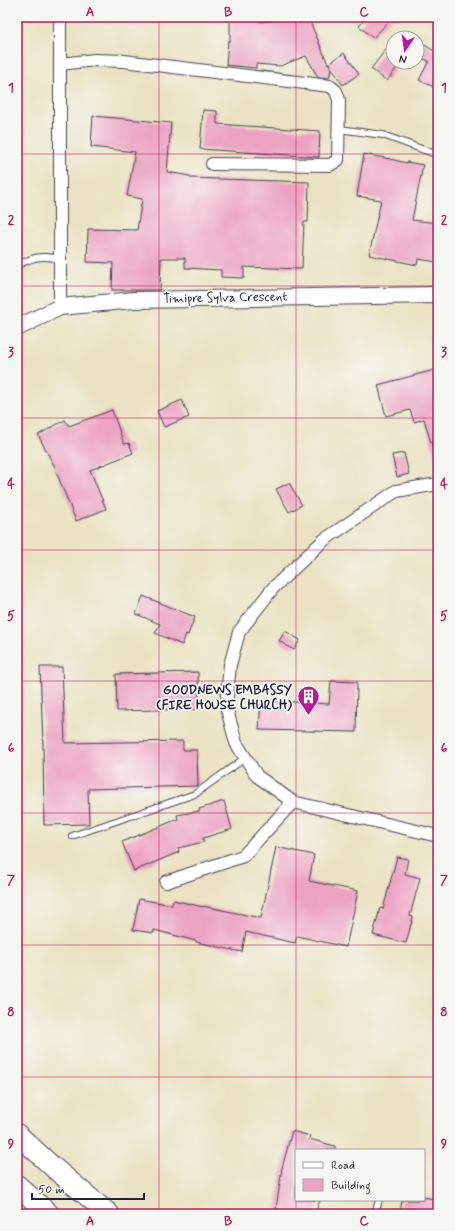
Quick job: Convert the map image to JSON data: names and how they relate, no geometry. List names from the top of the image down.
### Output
{
  "streets": {
    "street": ["Timipre Sylva Crescent"]
  },
  "places": {
    "building": ["GOODNEWS EMBASSY (FIRE HOUSE CHURCH)"]
  },
  "legend": ["Road", "Building"],
  "scale_bar": "50 m",
  "north": "bottom",
  "grid": {
    "columns": ["A", "B", "C"],
    "rows": [
      "1",
      "2",
      "3",
      "4",
      "5",
      "6",
      "7",
      "8",
      "9"
    ]
  }
}
